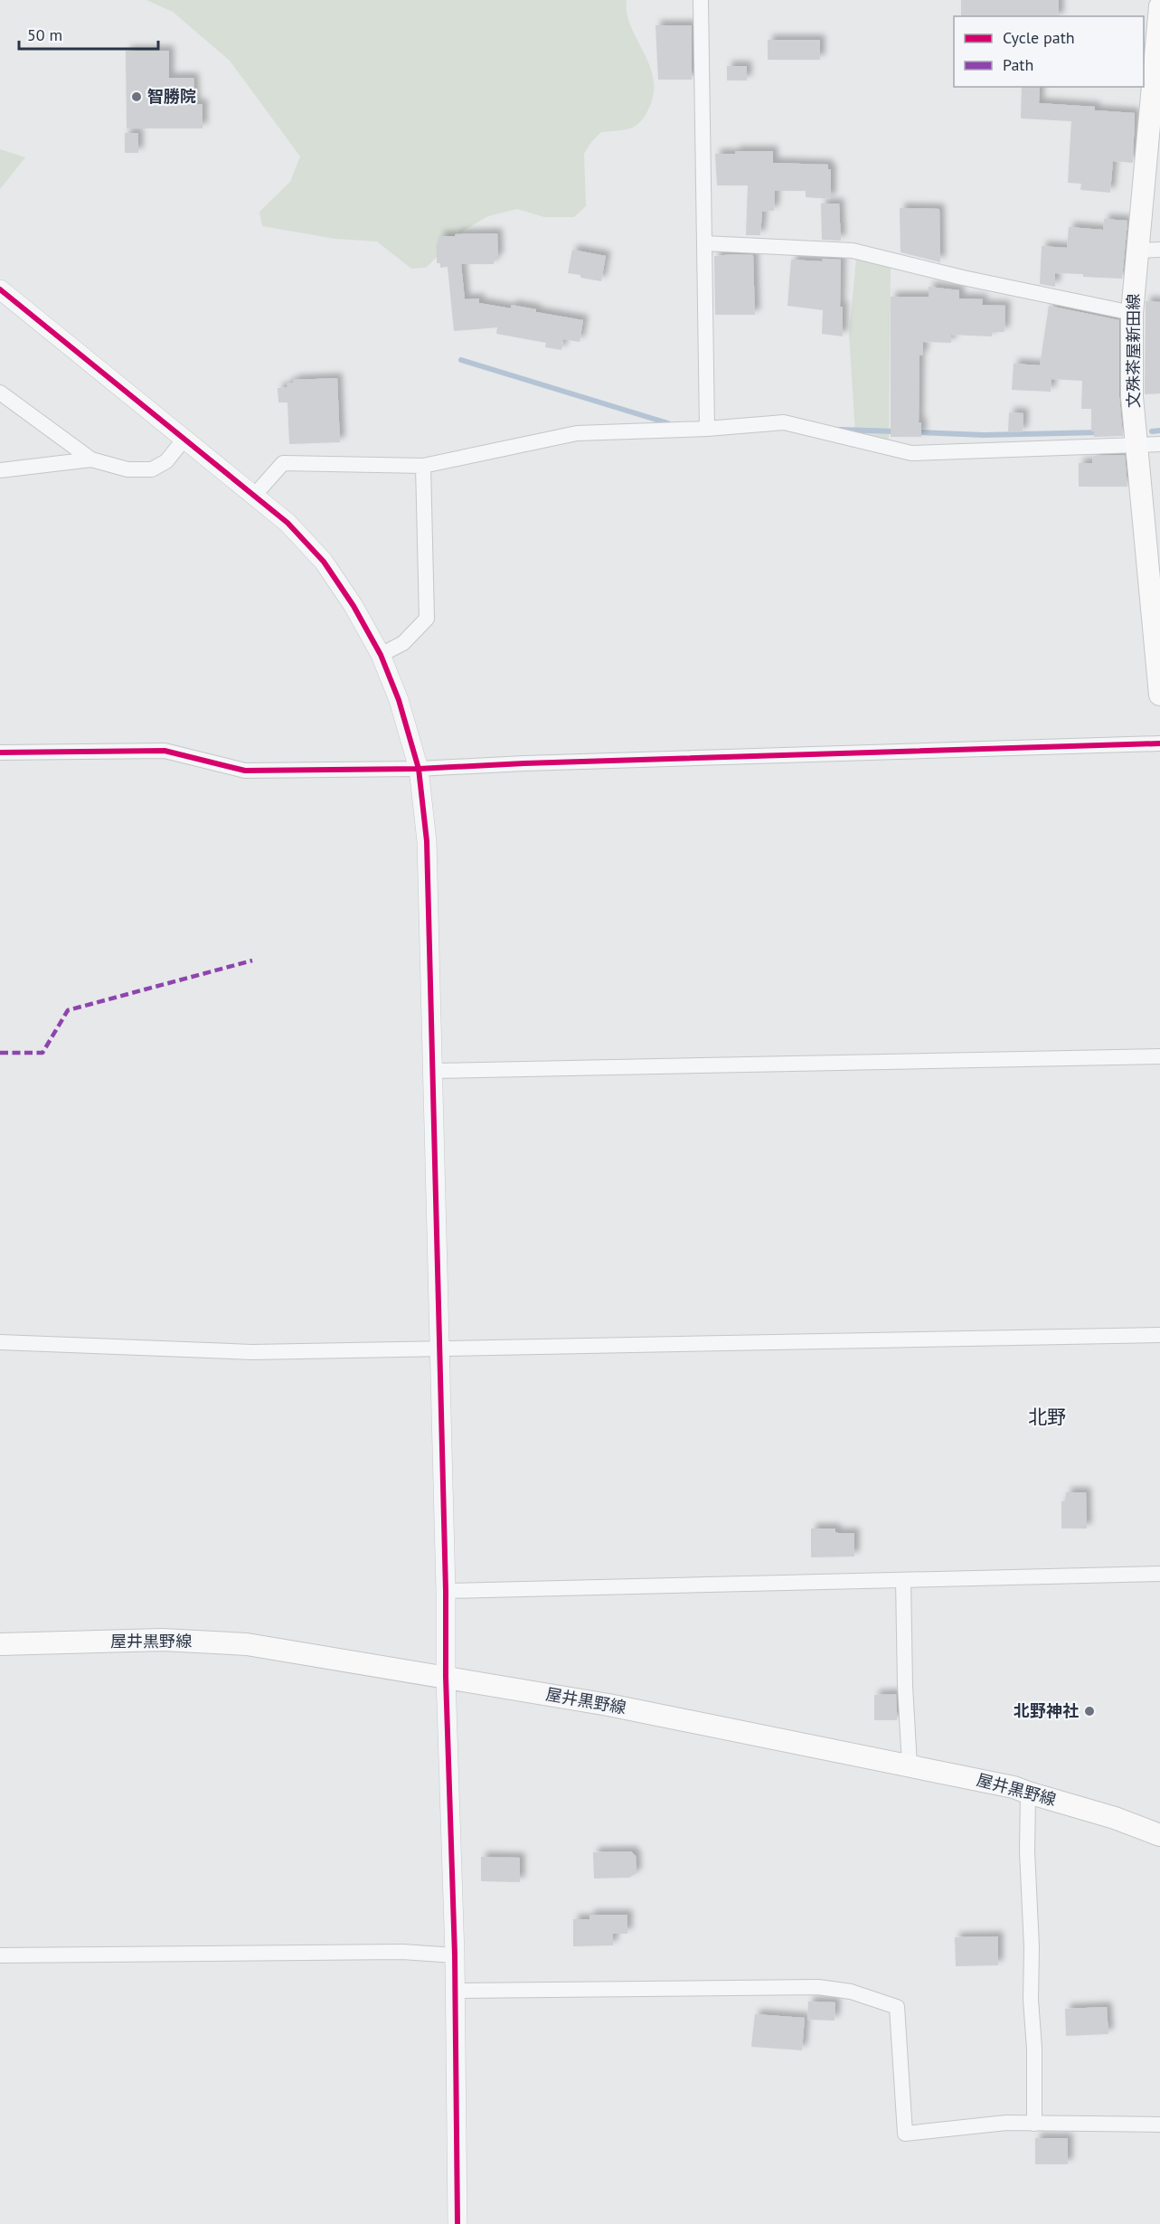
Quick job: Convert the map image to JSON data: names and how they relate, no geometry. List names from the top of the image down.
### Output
{
  "streets": {
    "main road": ["文殊茶屋新田線", "屋井黒野線"]
  },
  "districts": ["北野"],
  "places": ["智勝院", "北野神社"],
  "legend": ["Cycle path", "Path"],
  "scale_bar": "50 m"
}
